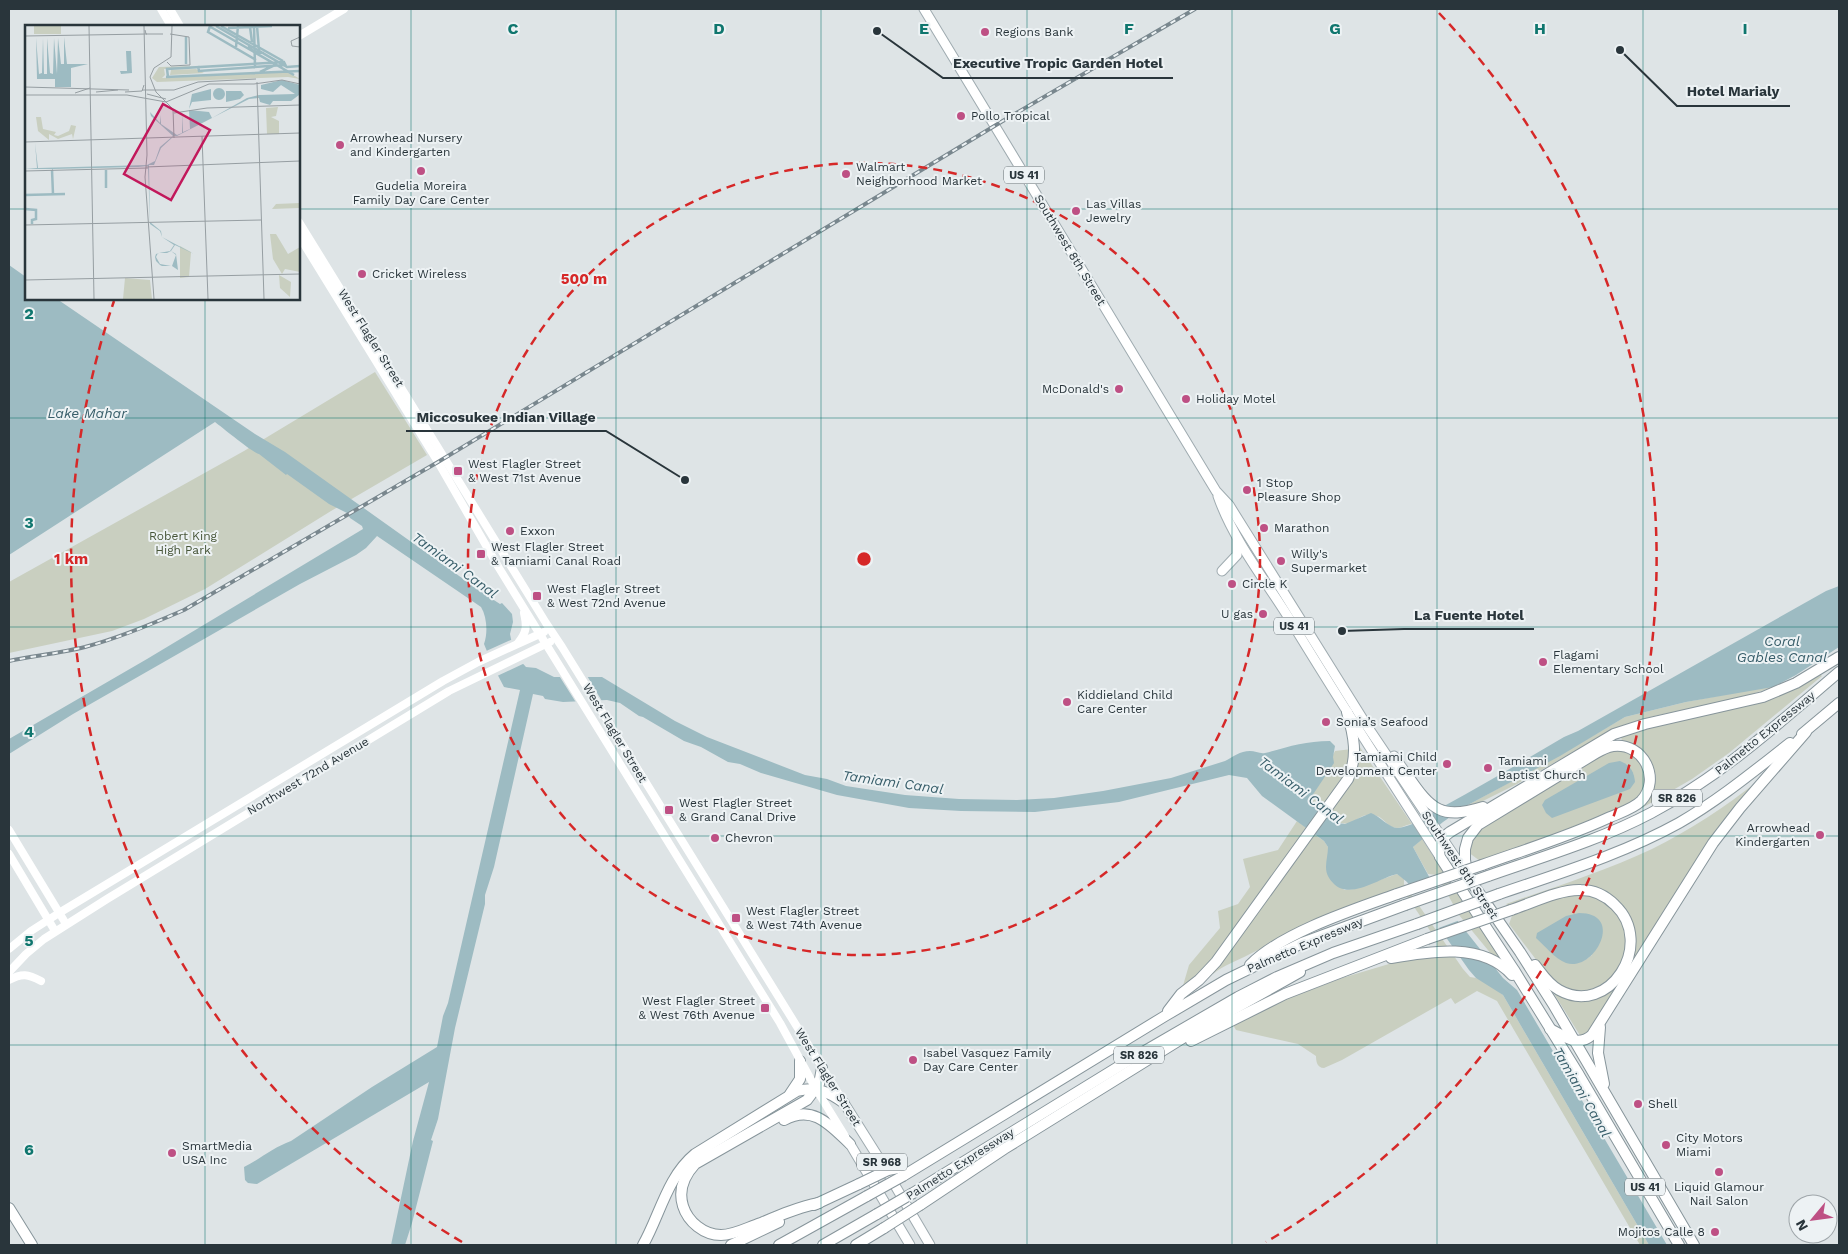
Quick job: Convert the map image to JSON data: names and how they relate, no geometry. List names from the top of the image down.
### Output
{
  "streets": {
    "highway": [
      "US 41",
      "Southwest 8th Street",
      "Palmetto Expressway",
      "SR 826"
    ],
    "main road": ["West Flagler Street", "Northwest 72nd Avenue", "SR 968"]
  },
  "crossings": [
    ["West Flagler Street", "Northwest 72nd Avenue"]
  ],
  "water": ["Lake Mahar", "Tamiami Canal", "Coral Gables Canal"],
  "parks": ["Robert King High Park"],
  "places": {
    "other": [
      "Executive Tropic Garden Hotel",
      "Regions Bank",
      "Hotel Marialy",
      "Pollo Tropical",
      "Arrowhead Nursery and Kindergarten",
      "Gudelia Moreira Family Day Care Center",
      "Walmart Neighborhood Market",
      "Las Villas Jewelry",
      "Cricket Wireless",
      "McDonald's",
      "Holiday Motel",
      "Miccosukee Indian Village",
      "1 Stop Pleasure Shop",
      "Marathon",
      "Exxon",
      "Willy's Supermarket",
      "Circle K",
      "U gas",
      "La Fuente Hotel",
      "Flagami Elementary School",
      "Kiddieland Child Care Center",
      "Sonia’s Seafood",
      "Tamiami Child Development Center",
      "Tamiami Baptist Church",
      "Arrowhead Kindergarten",
      "Chevron",
      "Isabel Vasquez Family Day Care Center",
      "Shell",
      "City Motors Miami",
      "SmartMedia USA Inc",
      "Liquid Glamour Nail Salon",
      "Mojitos Calle 8"
    ],
    "transit": [
      "West Flagler Street & West 71st Avenue",
      "West Flagler Street & Tamiami Canal Road",
      "West Flagler Street & West 72nd Avenue",
      "West Flagler Street & Grand Canal Drive",
      "West Flagler Street & West 74th Avenue",
      "West Flagler Street & West 76th Avenue"
    ]
  },
  "north": "bottom left",
  "grid": {
    "columns": [
      "C",
      "D",
      "E",
      "F",
      "G",
      "H",
      "I"
    ],
    "rows": [
      "2",
      "3",
      "4",
      "5",
      "6"
    ]
  },
  "rings": ["500 m", "1 km"]
}
